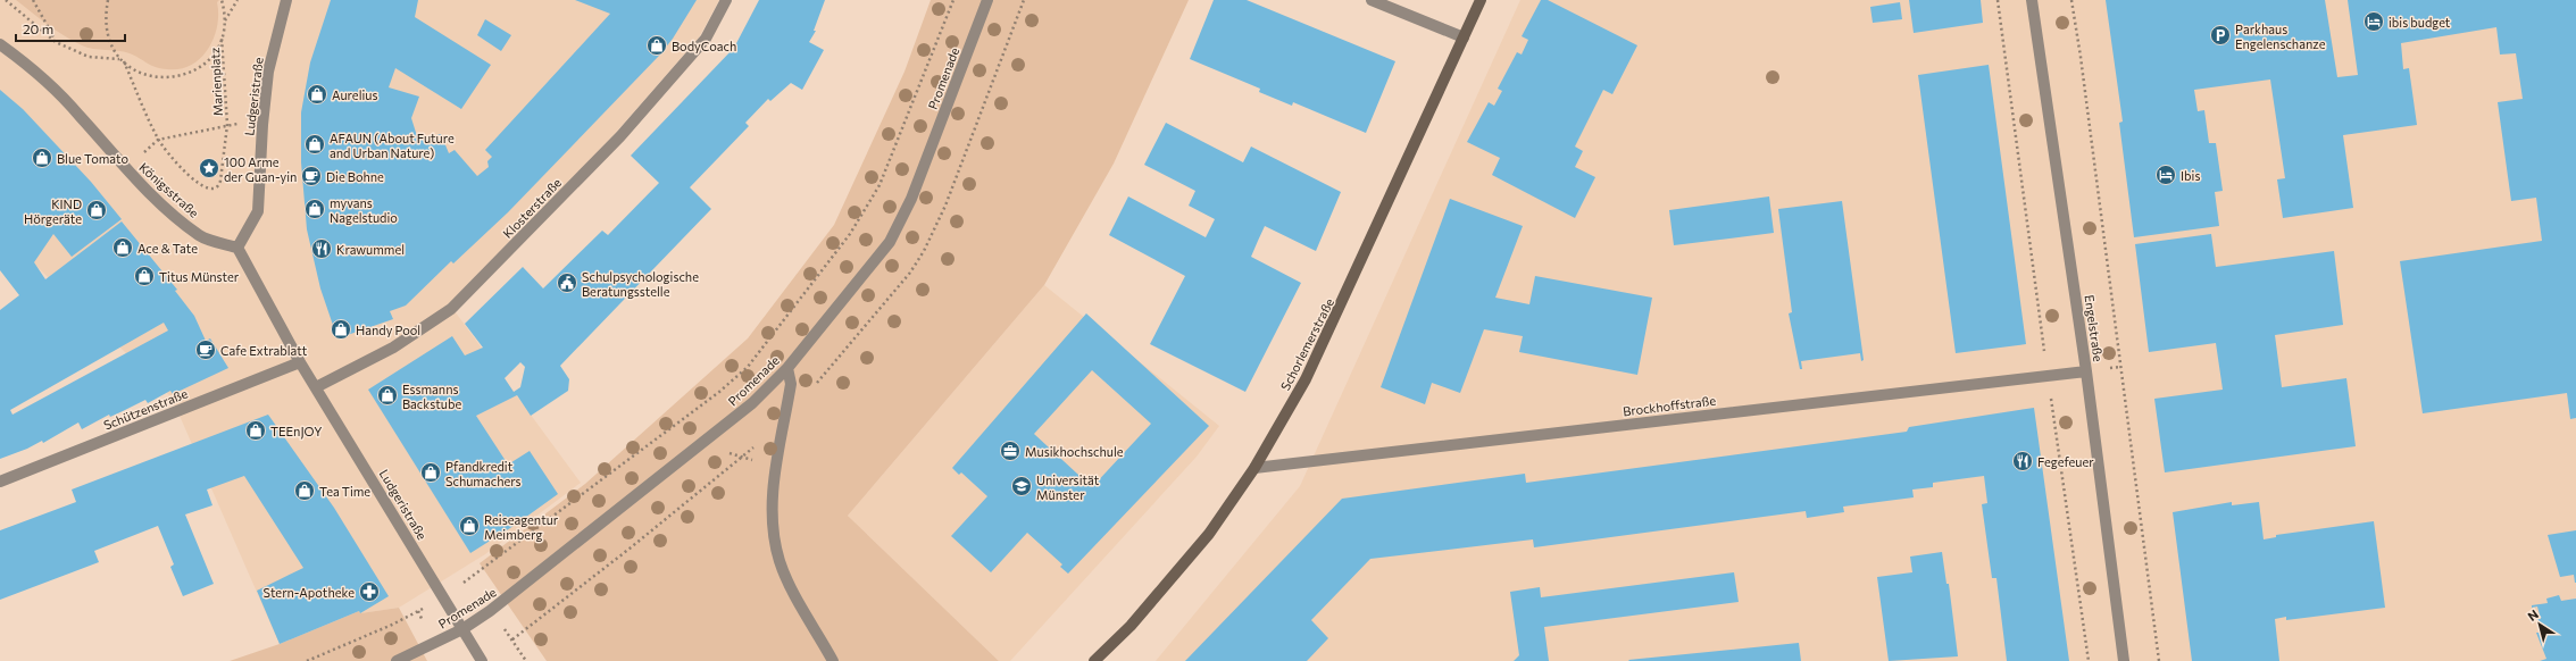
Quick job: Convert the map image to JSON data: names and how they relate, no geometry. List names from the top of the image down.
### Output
{
  "streets": {
    "main road": ["Schorlemerstraße"],
    "street": [
      "Promenade",
      "Ludgeristraße",
      "Königsstraße",
      "Klosterstraße",
      "Engelstraße",
      "Brockhoffstraße",
      "Schützenstraße"
    ],
    "path": ["Marienplatz"]
  },
  "crossings": [
    ["Promenade", "Ludgeristraße"],
    ["Marienplatz", "Ludgeristraße"],
    ["Marienplatz", "Königsstraße"],
    ["Ludgeristraße", "Königsstraße"],
    ["Ludgeristraße", "Klosterstraße"],
    ["Ludgeristraße", "Schützenstraße"],
    ["Engelstraße", "Brockhoffstraße"],
    ["Schorlemerstraße", "Brockhoffstraße"]
  ],
  "places": {
    "hotel": ["ibis budget", "Ibis"],
    "parking": ["Parkhaus Engelenschanze"],
    "shop": [
      "BodyCoach",
      "Aurelius",
      "AFAUN (About Future and Urban Nature)",
      "Blue Tomato",
      "myvans Nagelstudio",
      "KIND Hörgeräte",
      "Ace & Tate",
      "Titus Münster",
      "Handy Pool",
      "Essmanns Backstube",
      "TEEnJOY",
      "Pfandkredit Schumachers",
      "Tea Time",
      "Reiseagentur Meimberg"
    ],
    "place": ["100 Arme der Guan-yin"],
    "cafe": ["Die Bohne", "Cafe Extrablatt"],
    "restaurant": ["Krawummel", "Fegefeuer"],
    "public building": ["Schulpsychologische Beratungsstelle"],
    "office": ["Musikhochschule"],
    "school or university": ["Universität Münster"],
    "pharmacy": ["Stern-Apotheke"]
  },
  "scale_bar": "20 m",
  "north": "top left"
}
